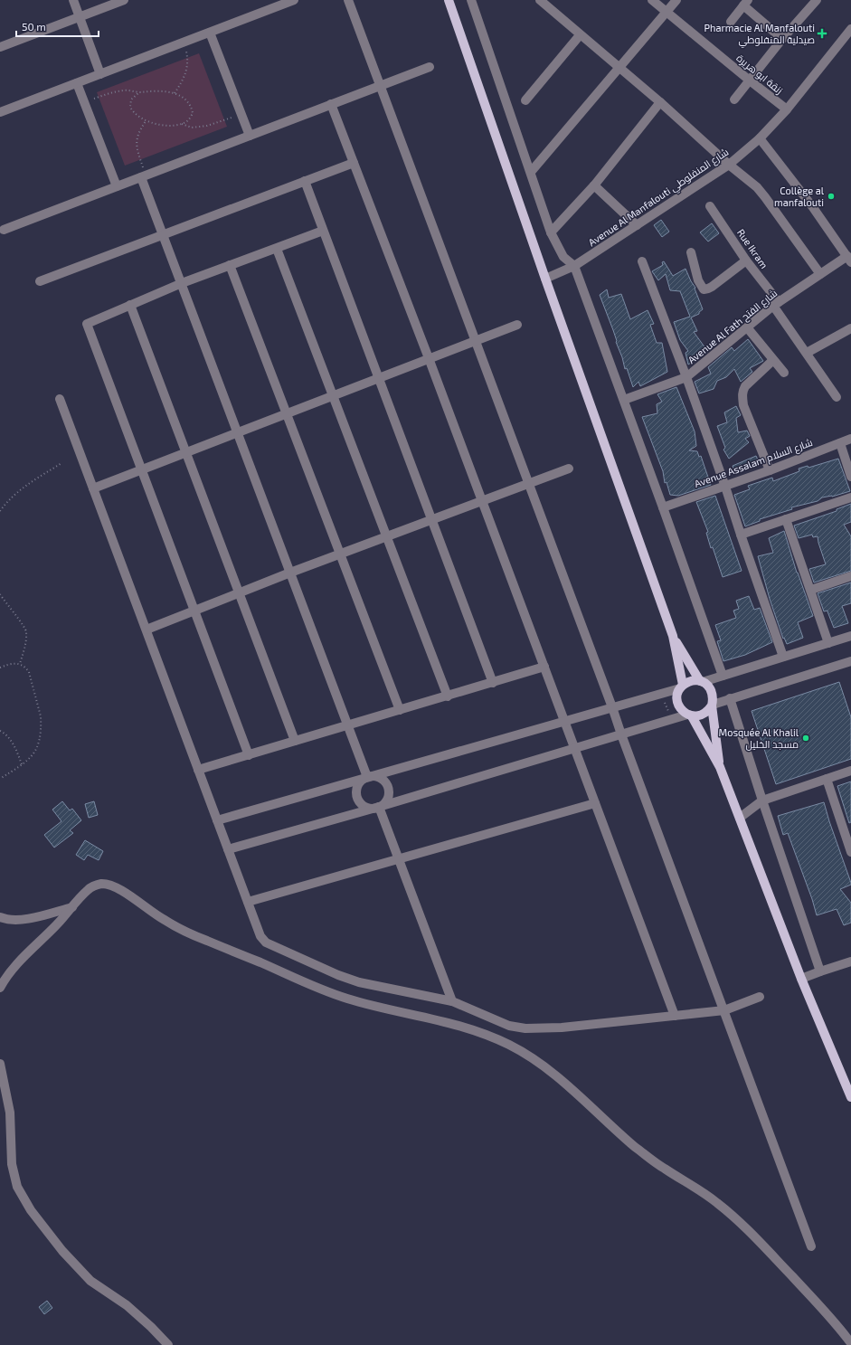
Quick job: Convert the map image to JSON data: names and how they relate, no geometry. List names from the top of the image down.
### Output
{
  "streets": {
    "street": [
      "زنقة ابو هريرة",
      "Avenue Al Manfalouti شارع المنفلوطي",
      "Rue Ikram",
      "Avenue Al Fath شارع الفتح",
      "Avenue Assalam شارع السلام"
    ]
  },
  "crossings": [
    ["زنقة ابو هريرة", "Avenue Al Manfalouti شارع المنفلوطي"],
    ["Rue Ikram", "Avenue Al Fath شارع الفتح"]
  ],
  "places": {
    "health": ["Pharmacie Al Manfalouti صيدلية المنفلوطي"],
    "other": ["Collège al manfalouti", "Mosquée Al Khalil مسجد الخليل"]
  },
  "scale_bar": "50 m"
}
